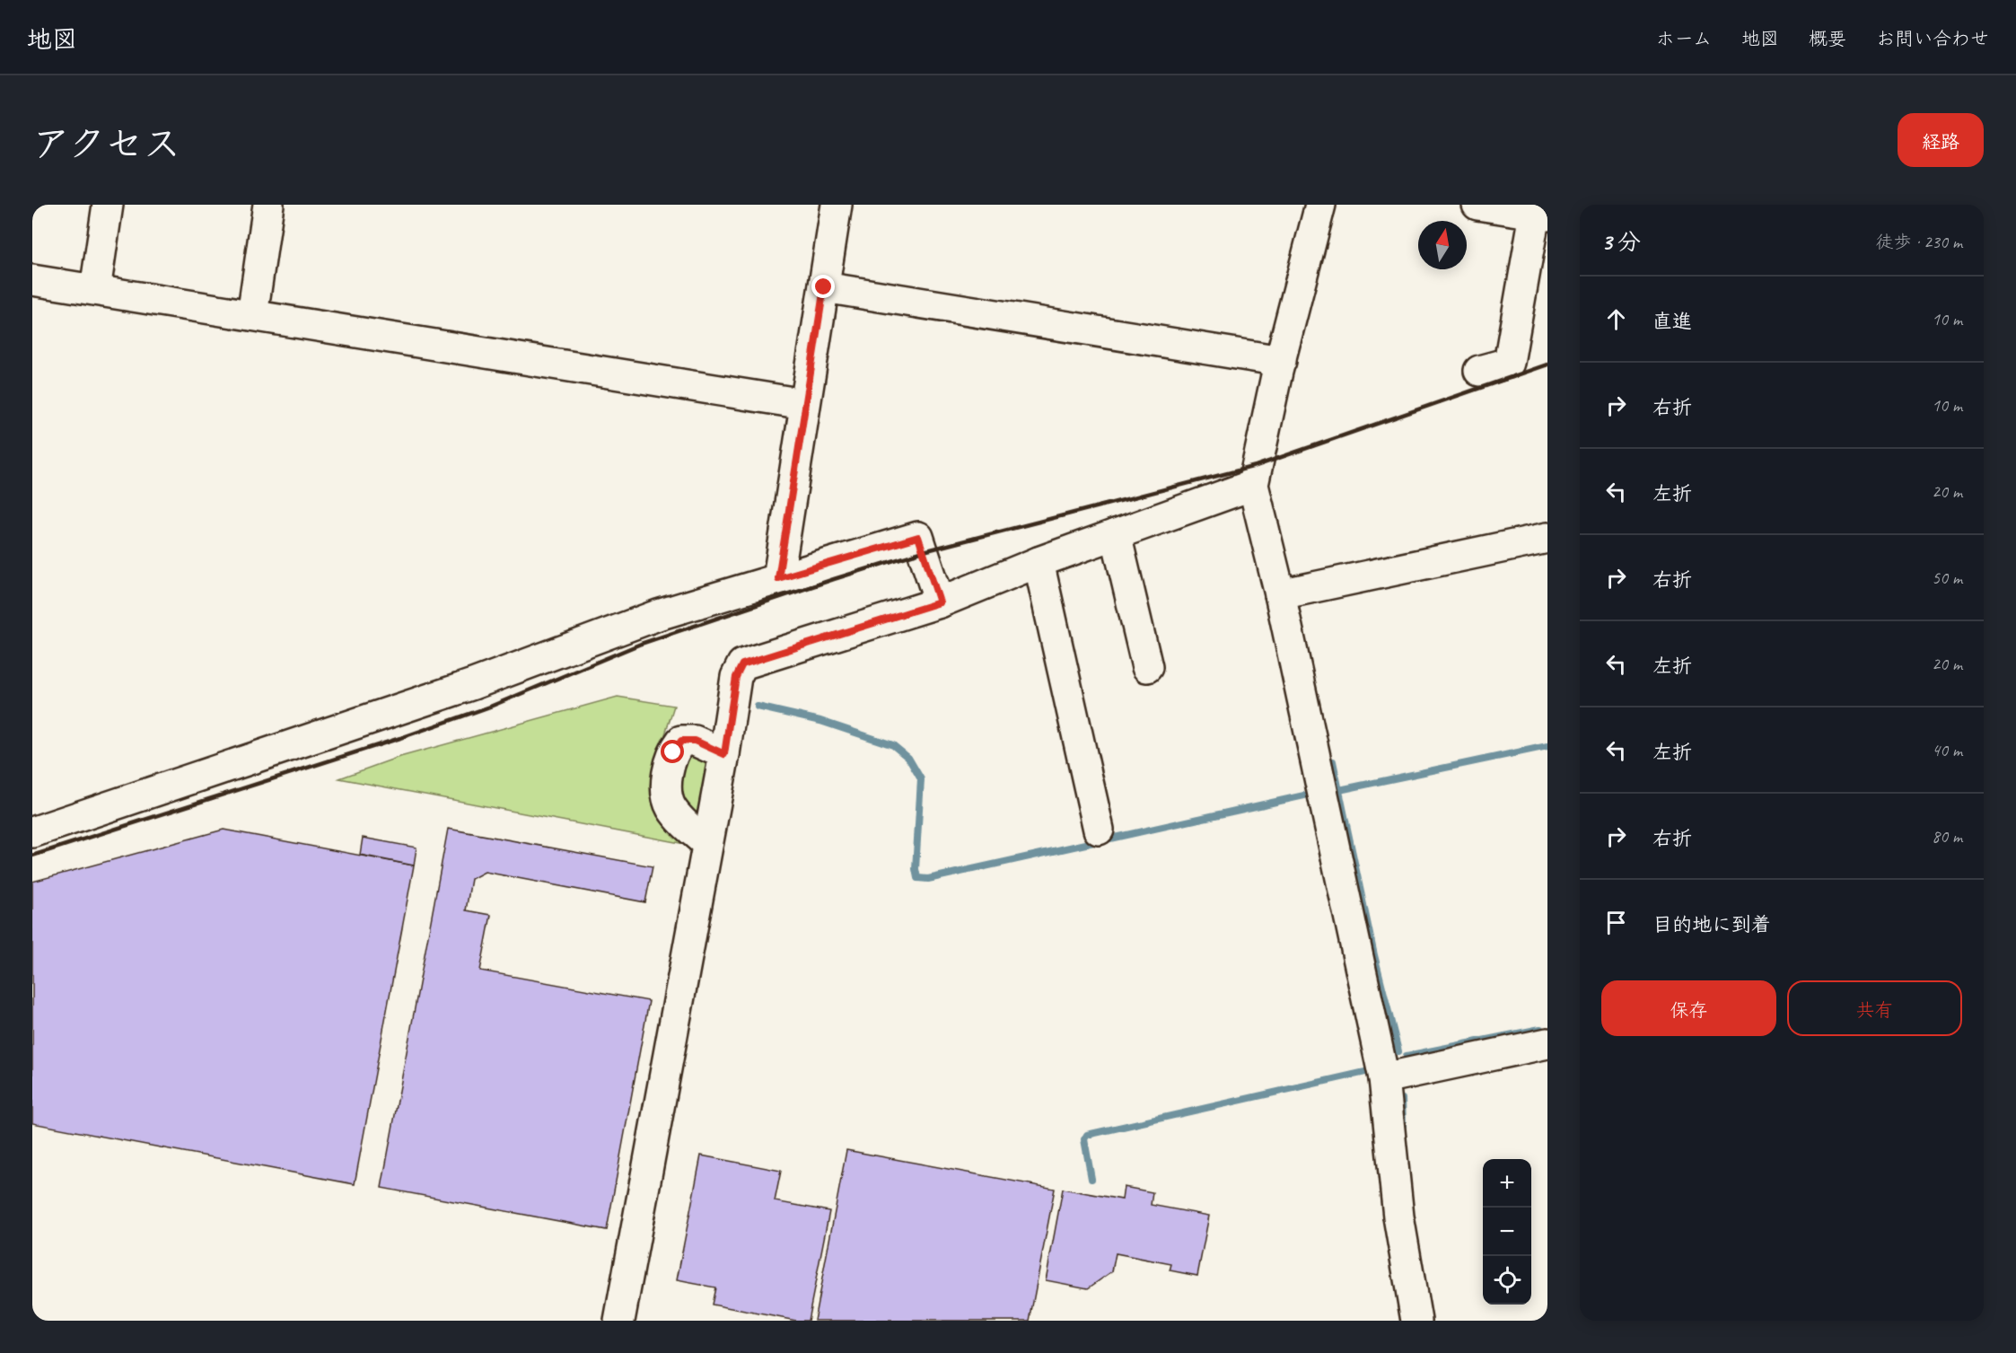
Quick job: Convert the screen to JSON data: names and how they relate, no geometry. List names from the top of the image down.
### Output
{
  "north": "top",
  "page": {
    "header": "地図",
    "nav": [
      "ホーム",
      "地図",
      "概要",
      "お問い合わせ"
    ],
    "title": "アクセス",
    "buttons": [
      "経路",
      ["保存", "共有"]
    ],
    "heading": ["3 分", "徒歩 · 230 m"],
    "list": [
      ["直進", "10 m"],
      ["右折", "10 m"],
      ["左折", "20 m"],
      ["右折", "50 m"],
      ["左折", "20 m"],
      ["左折", "40 m"],
      ["右折", "80 m"],
      "目的地に到着"
    ],
    "map_buttons": ["+", "−"]
  }
}
